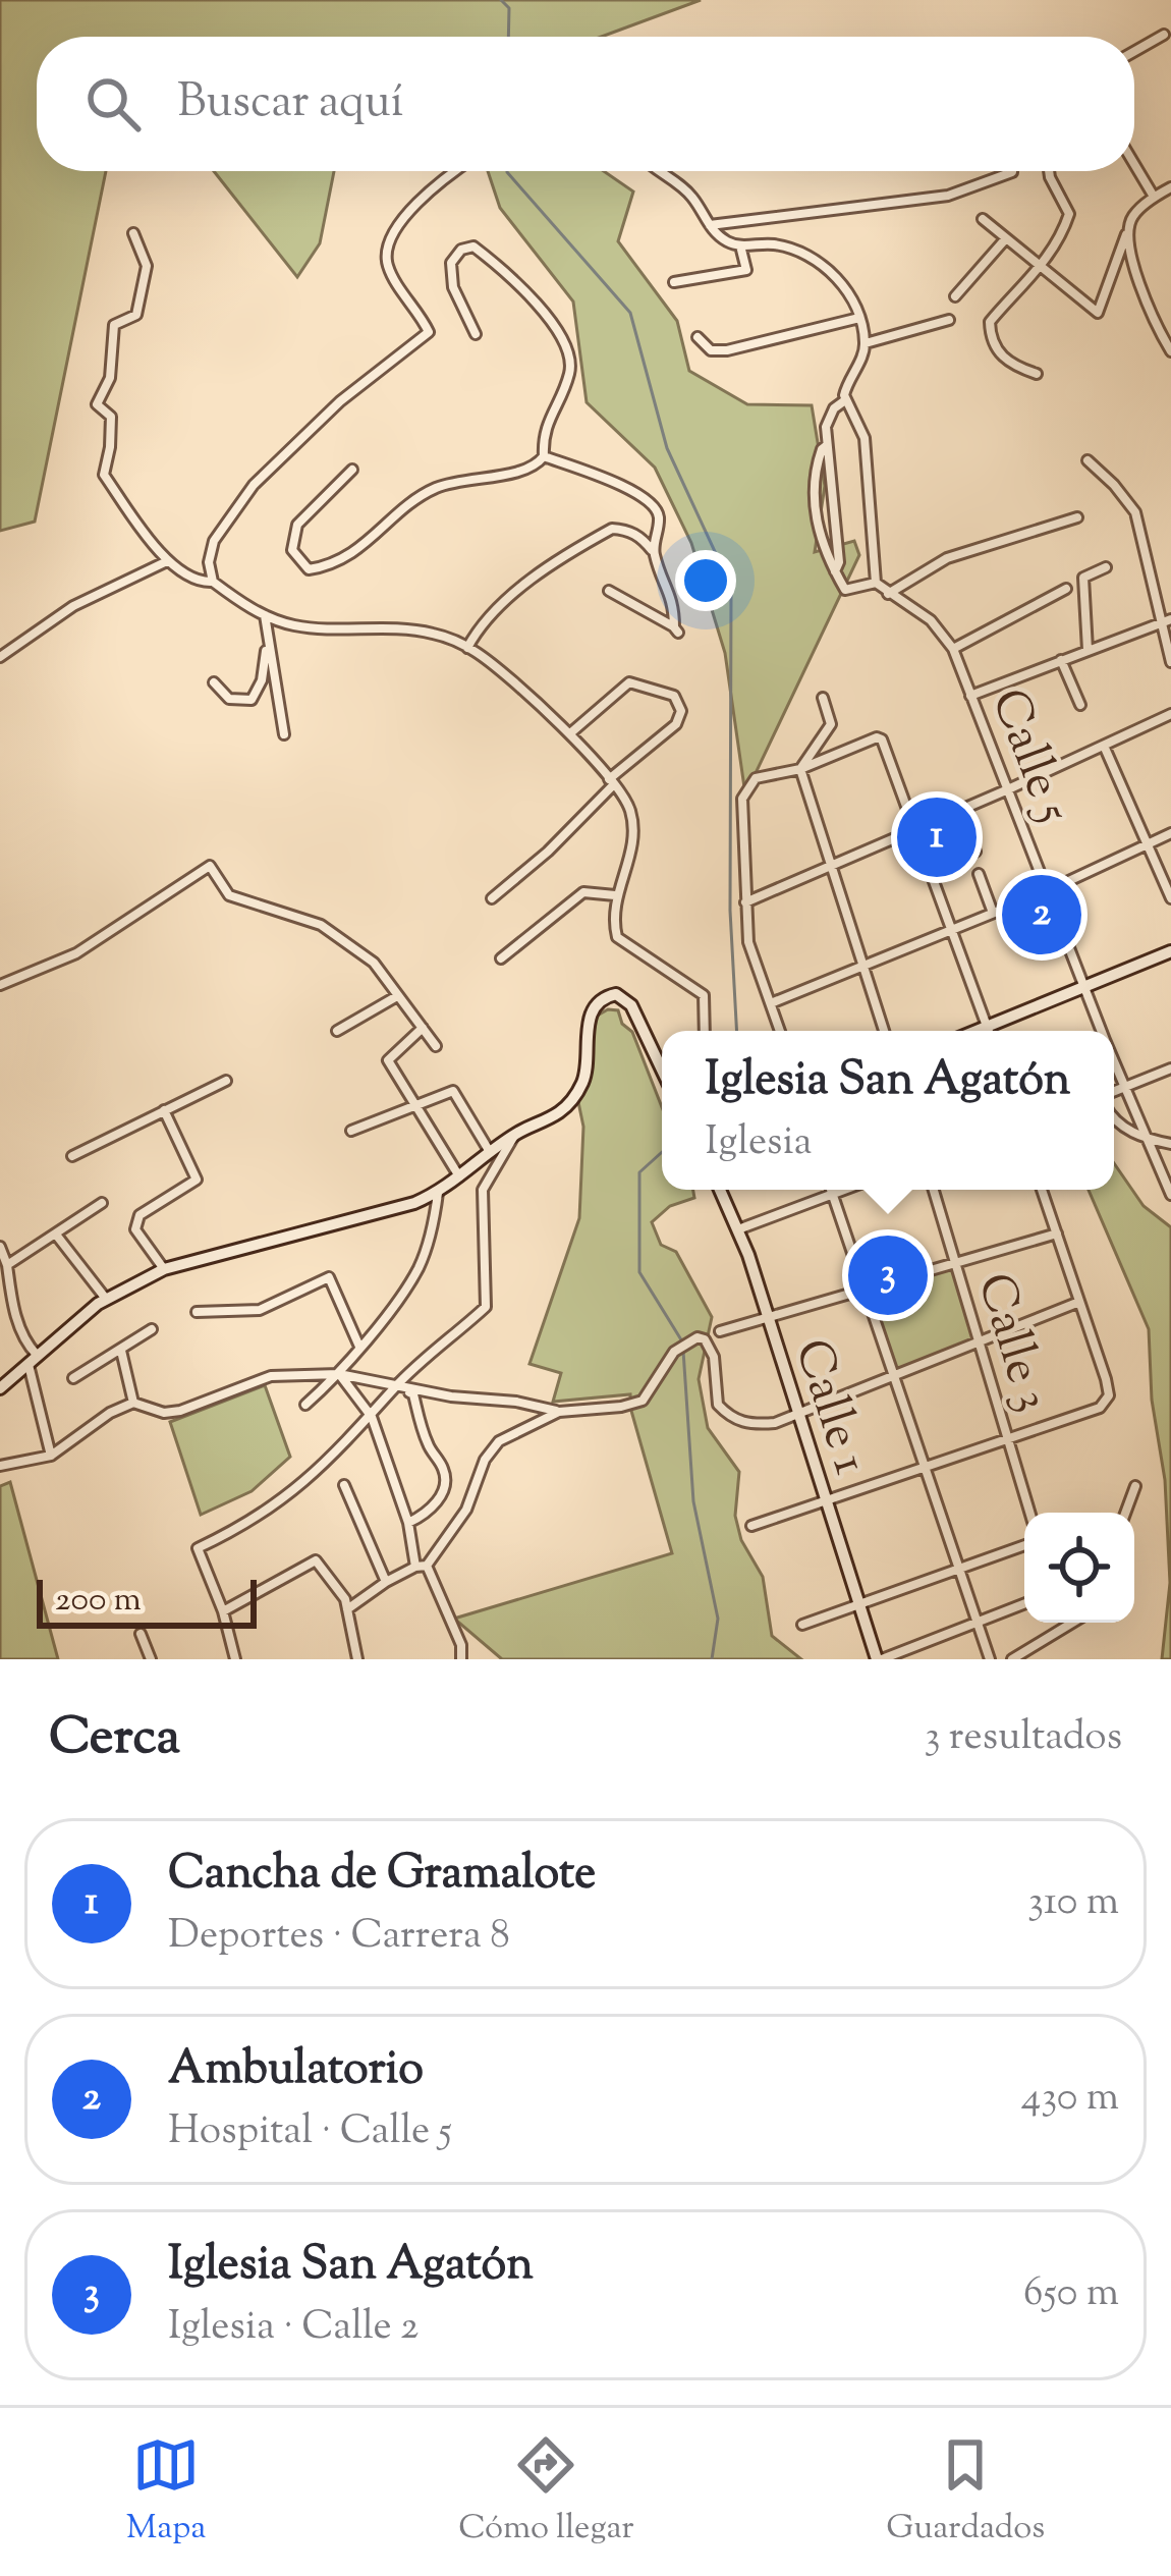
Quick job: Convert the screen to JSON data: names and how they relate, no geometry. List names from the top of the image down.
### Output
{
  "streets": {
    "main road": ["Calle 1"],
    "street": ["Calle 5", "Calle 3"]
  },
  "scale_bar": "200 m",
  "page": {
    "search": "Buscar aquí",
    "pins": ["1", "2", "3"],
    "popup": ["Iglesia San Agatón", "Iglesia"],
    "scale": "200 m",
    "heading": ["Cerca", "3 resultados"],
    "list": [
      {
        "mark": "1",
        "name": "Cancha de Gramalote",
        "note": "Deportes · Carrera 8",
        "value": "310 m"
      },
      {
        "mark": "2",
        "name": "Ambulatorio",
        "note": "Hospital · Calle 5",
        "value": "430 m"
      },
      {
        "mark": "3",
        "name": "Iglesia San Agatón",
        "note": "Iglesia · Calle 2",
        "value": "650 m"
      }
    ],
    "nav": ["Mapa", "Cómo llegar", "Guardados"]
  }
}
